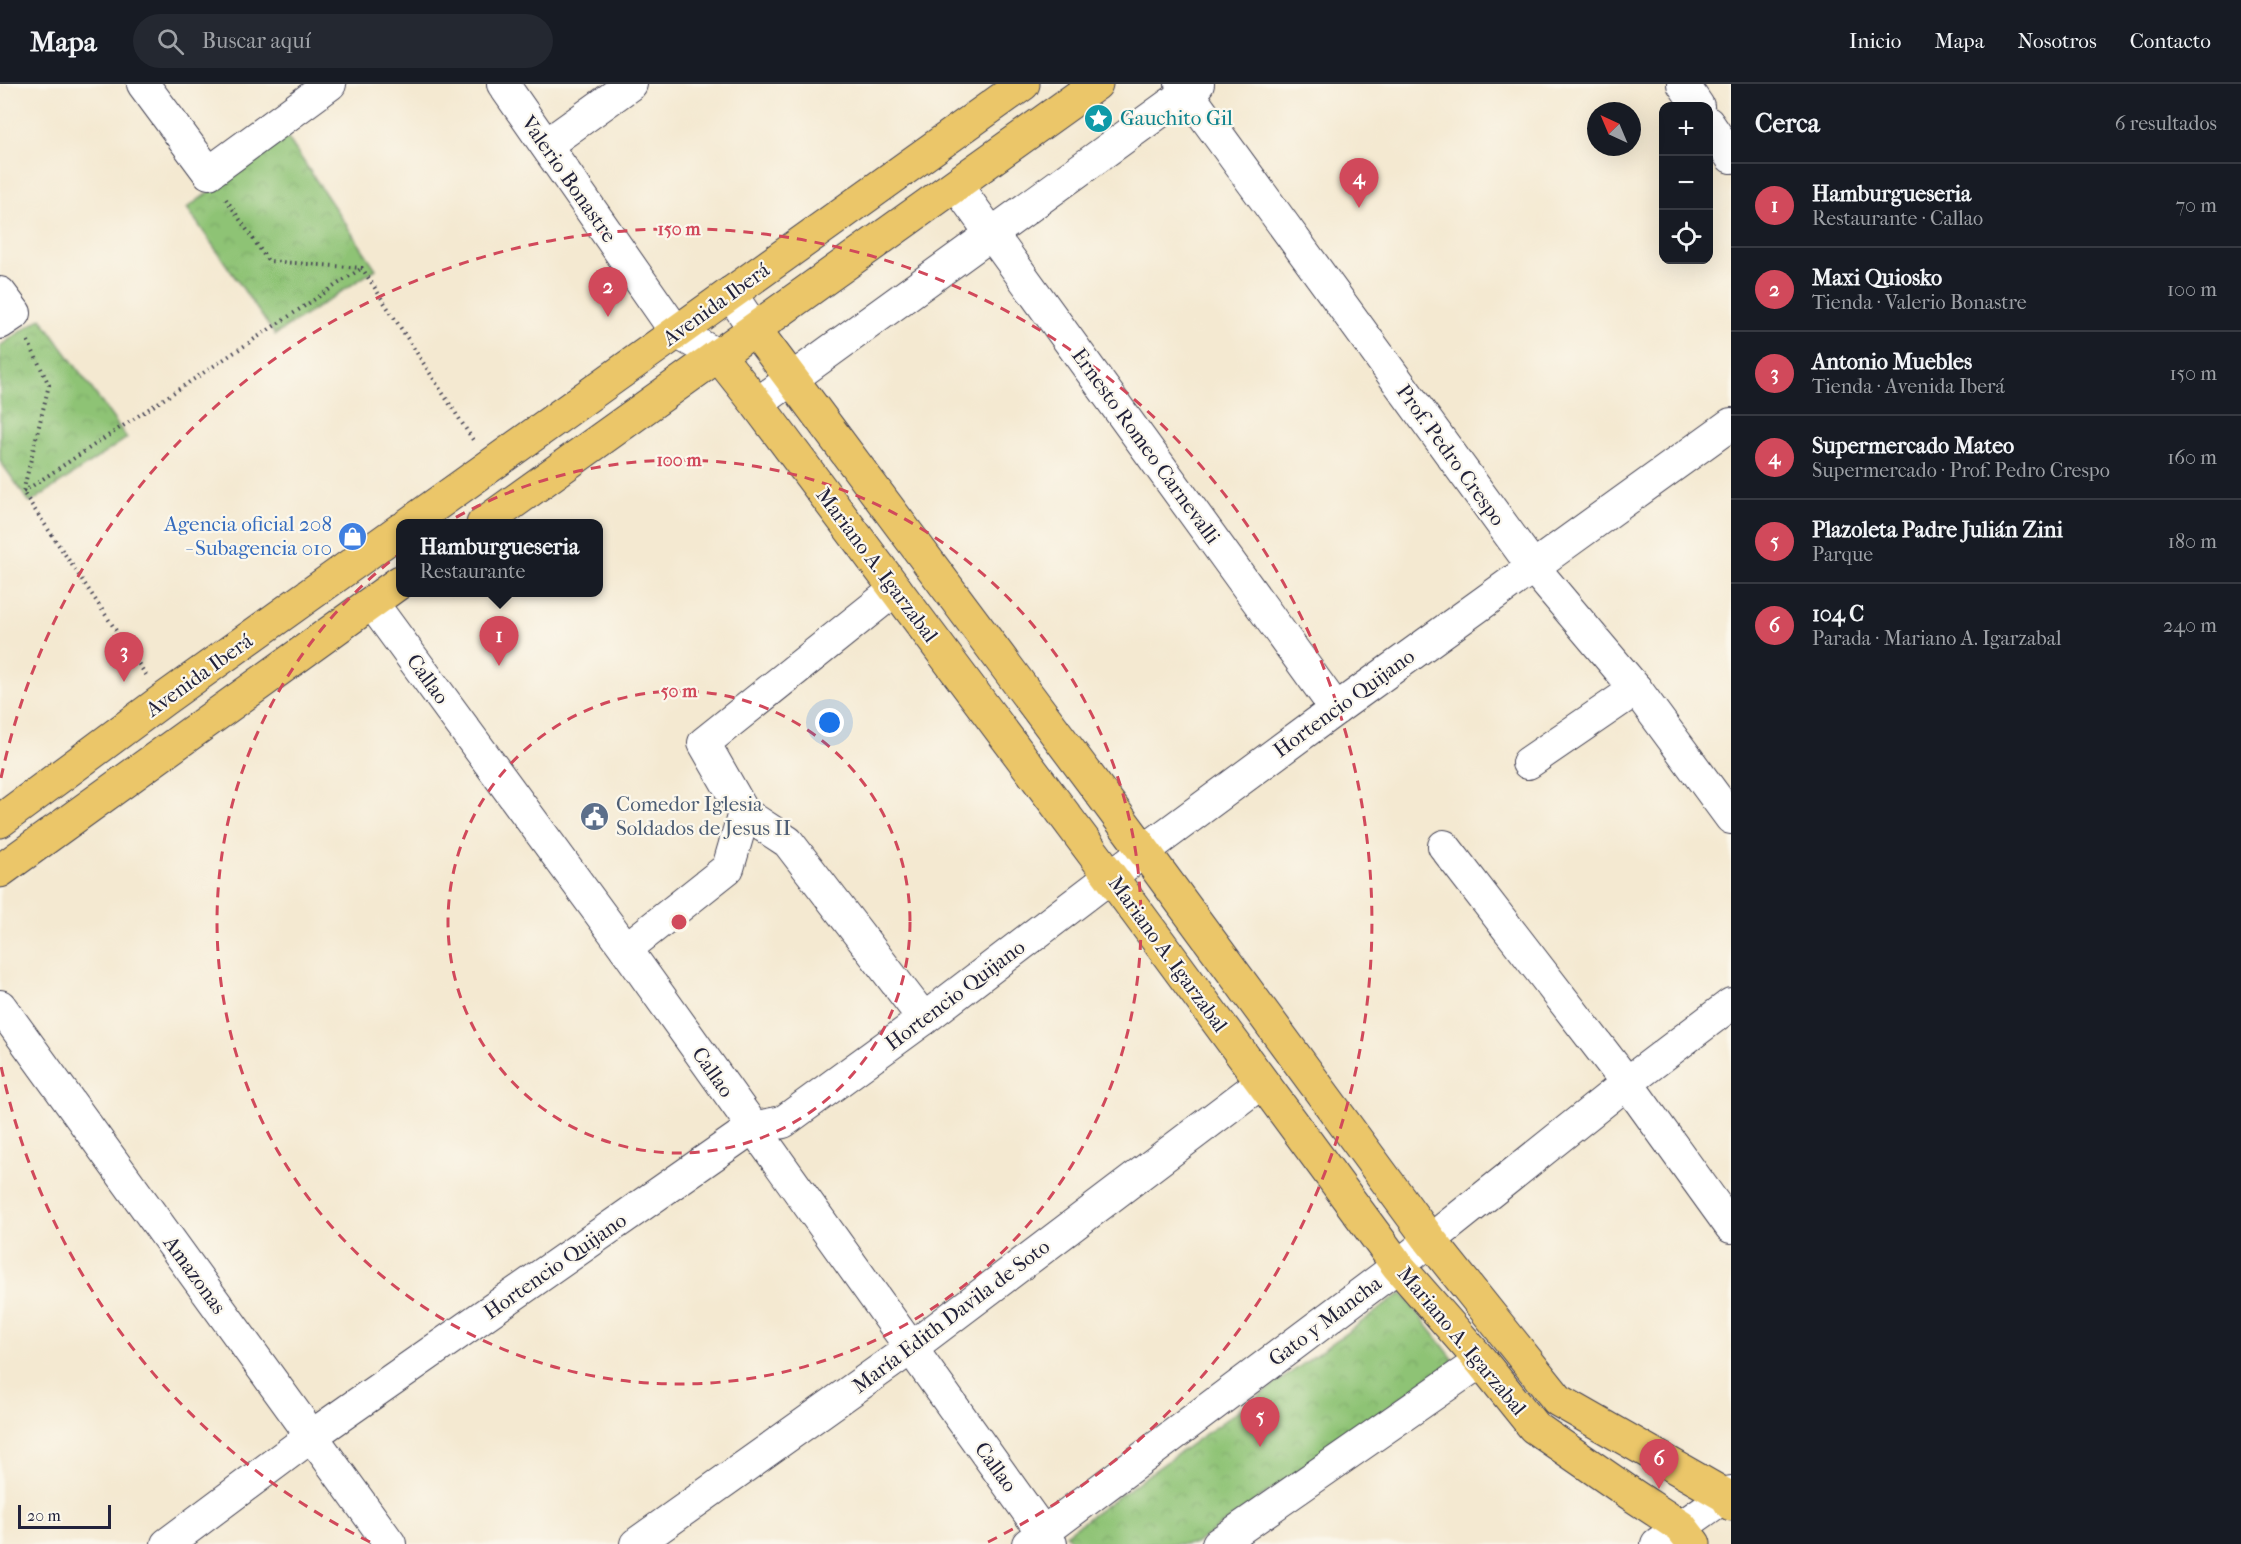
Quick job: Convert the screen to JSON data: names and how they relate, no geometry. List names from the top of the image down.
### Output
{
  "streets": {
    "main road": ["Avenida Iberá", "Mariano A. Igarzabal"],
    "street": [
      "Valerio Bonastre",
      "Ernesto Romeo Carnevalli",
      "Prof. Pedro Crespo",
      "Callao",
      "Hortencio Quijano",
      "Amazonas",
      "María Edith Davila de Soto",
      "Gato y Mancha"
    ]
  },
  "crossings": [
    ["Valerio Bonastre", "Avenida Iberá"],
    ["Valerio Bonastre", "Mariano A. Igarzabal"],
    ["Avenida Iberá", "Ernesto Romeo Carnevalli"],
    ["Avenida Iberá", "Mariano A. Igarzabal"],
    ["Avenida Iberá", "Callao"],
    ["Ernesto Romeo Carnevalli", "Hortencio Quijano"],
    ["Prof. Pedro Crespo", "Hortencio Quijano"],
    ["Mariano A. Igarzabal", "Hortencio Quijano"],
    ["Mariano A. Igarzabal", "María Edith Davila de Soto"],
    ["Mariano A. Igarzabal", "Gato y Mancha"],
    ["Callao", "Hortencio Quijano"],
    ["Callao", "María Edith Davila de Soto"],
    ["Callao", "Gato y Mancha"],
    ["Hortencio Quijano", "Amazonas"]
  ],
  "places": {
    "place": ["Gauchito Gil"],
    "shop": ["Agencia oficial 208 - Subagencia 010"],
    "public building": ["Comedor Iglesia Soldados de Jesus II"]
  },
  "scale_bar": "20 m",
  "north": "top left",
  "page": {
    "header": "Mapa",
    "search": "Buscar aquí",
    "nav": [
      "Inicio",
      "Mapa",
      "Nosotros",
      "Contacto"
    ],
    "heading": ["Cerca", "6 resultados"],
    "map_buttons": ["+", "−"],
    "pins": [
      "4",
      "2",
      "1",
      "3",
      "5",
      "6"
    ],
    "list": [
      {
        "mark": "1",
        "name": "Hamburgueseria",
        "note": "Restaurante · Callao",
        "value": "70 m"
      },
      {
        "mark": "2",
        "name": "Maxi Quiosko",
        "note": "Tienda · Valerio Bonastre",
        "value": "100 m"
      },
      {
        "mark": "3",
        "name": "Antonio Muebles",
        "note": "Tienda · Avenida Iberá",
        "value": "150 m"
      },
      {
        "mark": "4",
        "name": "Supermercado Mateo",
        "note": "Supermercado · Prof. Pedro Crespo",
        "value": "160 m"
      },
      {
        "mark": "5",
        "name": "Plazoleta Padre Julián Zini",
        "note": "Parque",
        "value": "180 m"
      },
      {
        "mark": "6",
        "name": "104 C",
        "note": "Parada · Mariano A. Igarzabal",
        "value": "240 m"
      }
    ],
    "popup": ["Hamburgueseria", "Restaurante"],
    "scale": "20 m"
  },
  "rings": ["150 m", "100 m", "50 m"]
}
